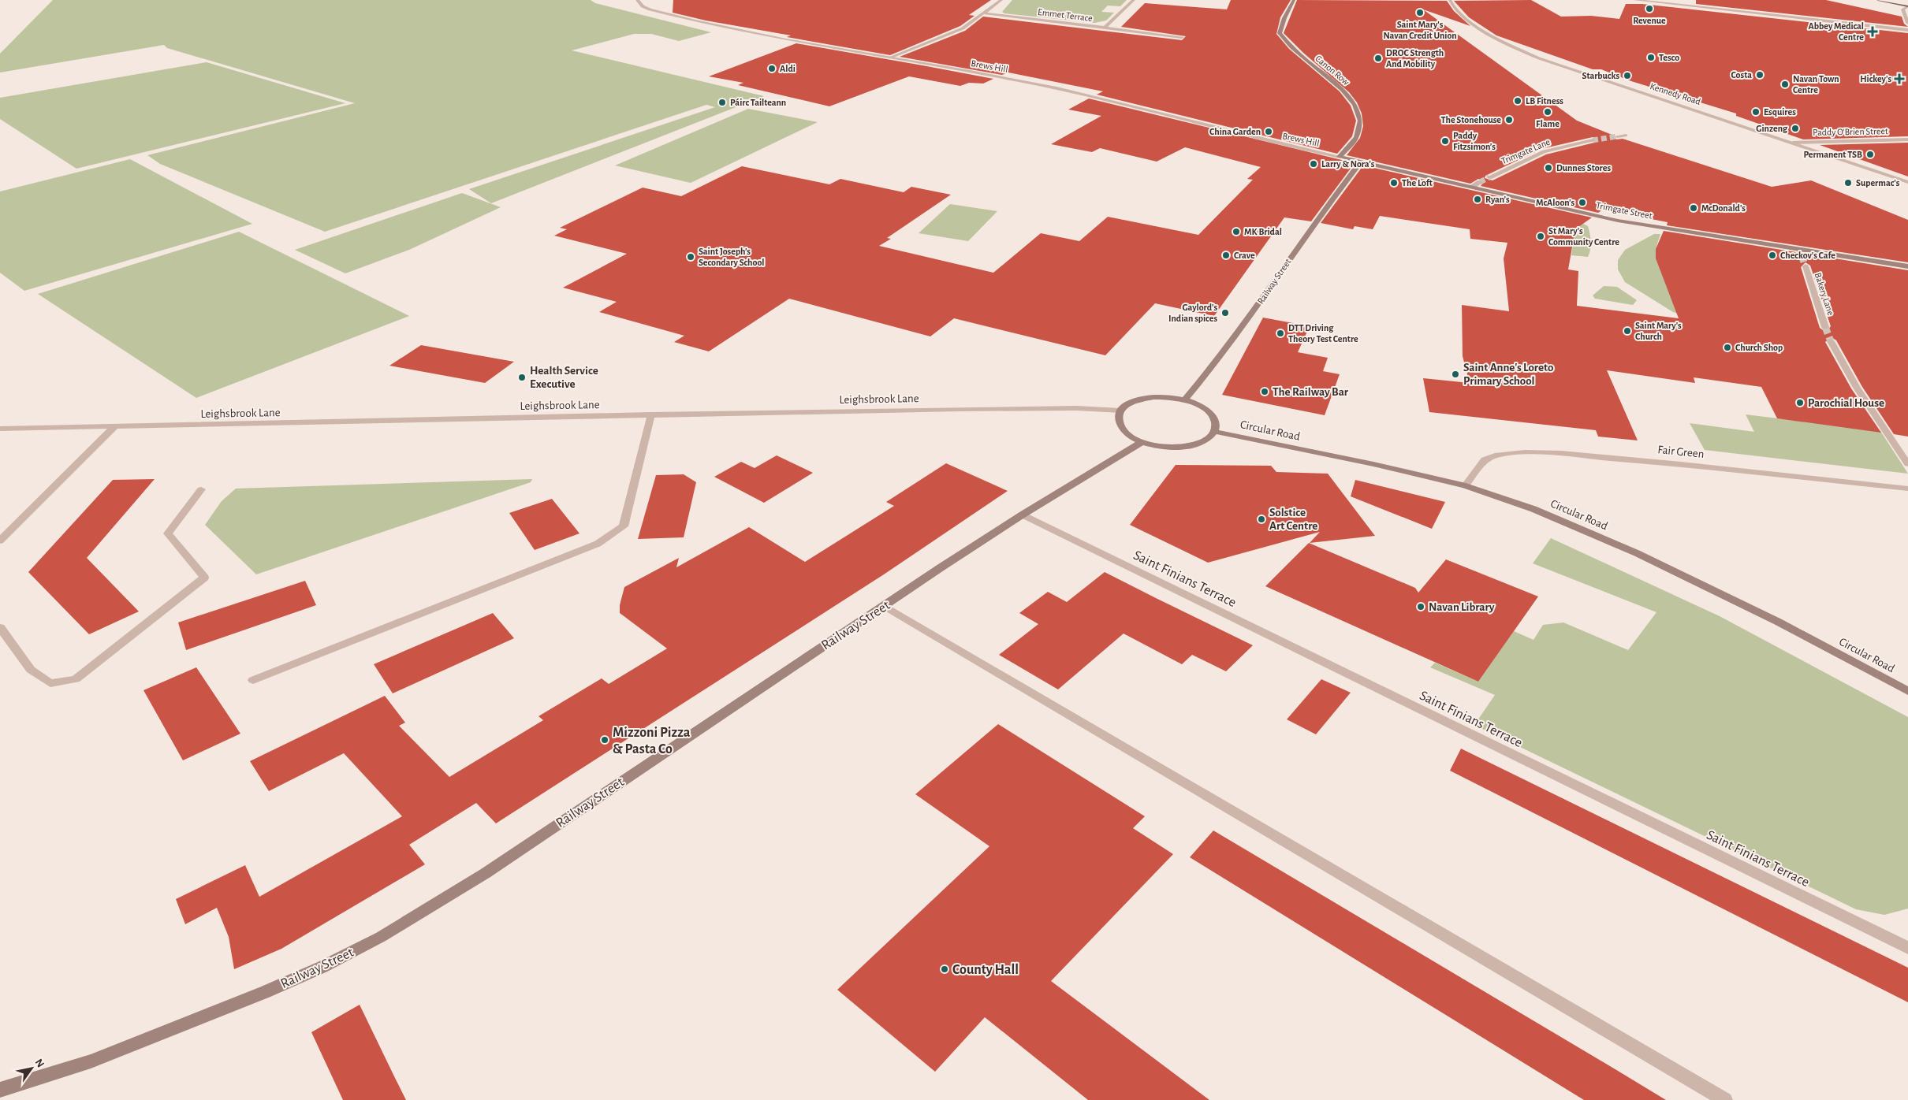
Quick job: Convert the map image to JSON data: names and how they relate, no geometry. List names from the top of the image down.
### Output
{
  "streets": {
    "main road": [
      "Canon Row",
      "Trimgate Street",
      "Railway Street",
      "Circular Road"
    ],
    "street": [
      "Emmet Terrace",
      "Brews Hill",
      "Kennedy Road",
      "Paddy O'Brien Street",
      "Trimgate Lane",
      "Bakery Lane",
      "Leighsbrook Lane",
      "Fair Green",
      "Saint Finians Terrace"
    ]
  },
  "crossings": [
    ["Brews Hill", "Canon Row"],
    ["Brews Hill", "Trimgate Street"],
    ["Canon Row", "Trimgate Street"],
    ["Kennedy Road", "Paddy O'Brien Street"],
    ["Trimgate Street", "Railway Street"],
    ["Railway Street", "Saint Finians Terrace"],
    ["Circular Road", "Fair Green"]
  ],
  "places": {
    "other": [
      "Revenue",
      "Saint Mary's Navan Credit Union",
      "Tesco",
      "DROC Strength And Mobility",
      "Aldi",
      "Costa",
      "Starbucks",
      "Navan Town Centre",
      "LB Fitness",
      "Páirc Tailteann",
      "Flame",
      "Esquires",
      "The Stonehouse",
      "Ginzeng",
      "China Garden",
      "Paddy Fitzsimon’s",
      "Permanent TSB",
      "Larry & Nora’s",
      "Dunnes Stores",
      "The Loft",
      "Supermac's",
      "Ryan’s",
      "McAloon's",
      "McDonald's",
      "MK Bridal",
      "St Mary's Community Centre",
      "Crave",
      "Checkov's Cafe",
      "Saint Joseph's Secondary School",
      "Gaylord's Indian spices",
      "Saint Mary's Church",
      "DTT Driving Theory Test Centre",
      "Church Shop",
      "Saint Anne's Loreto Primary School",
      "Health Service Executive",
      "The Railway Bar",
      "Parochial House",
      "Solstice Art Centre",
      "Navan Library",
      "Mizzoni Pizza & Pasta Co",
      "County Hall"
    ],
    "health": ["Abbey Medical Centre", "Hickey's"]
  },
  "north": "top right"
}
